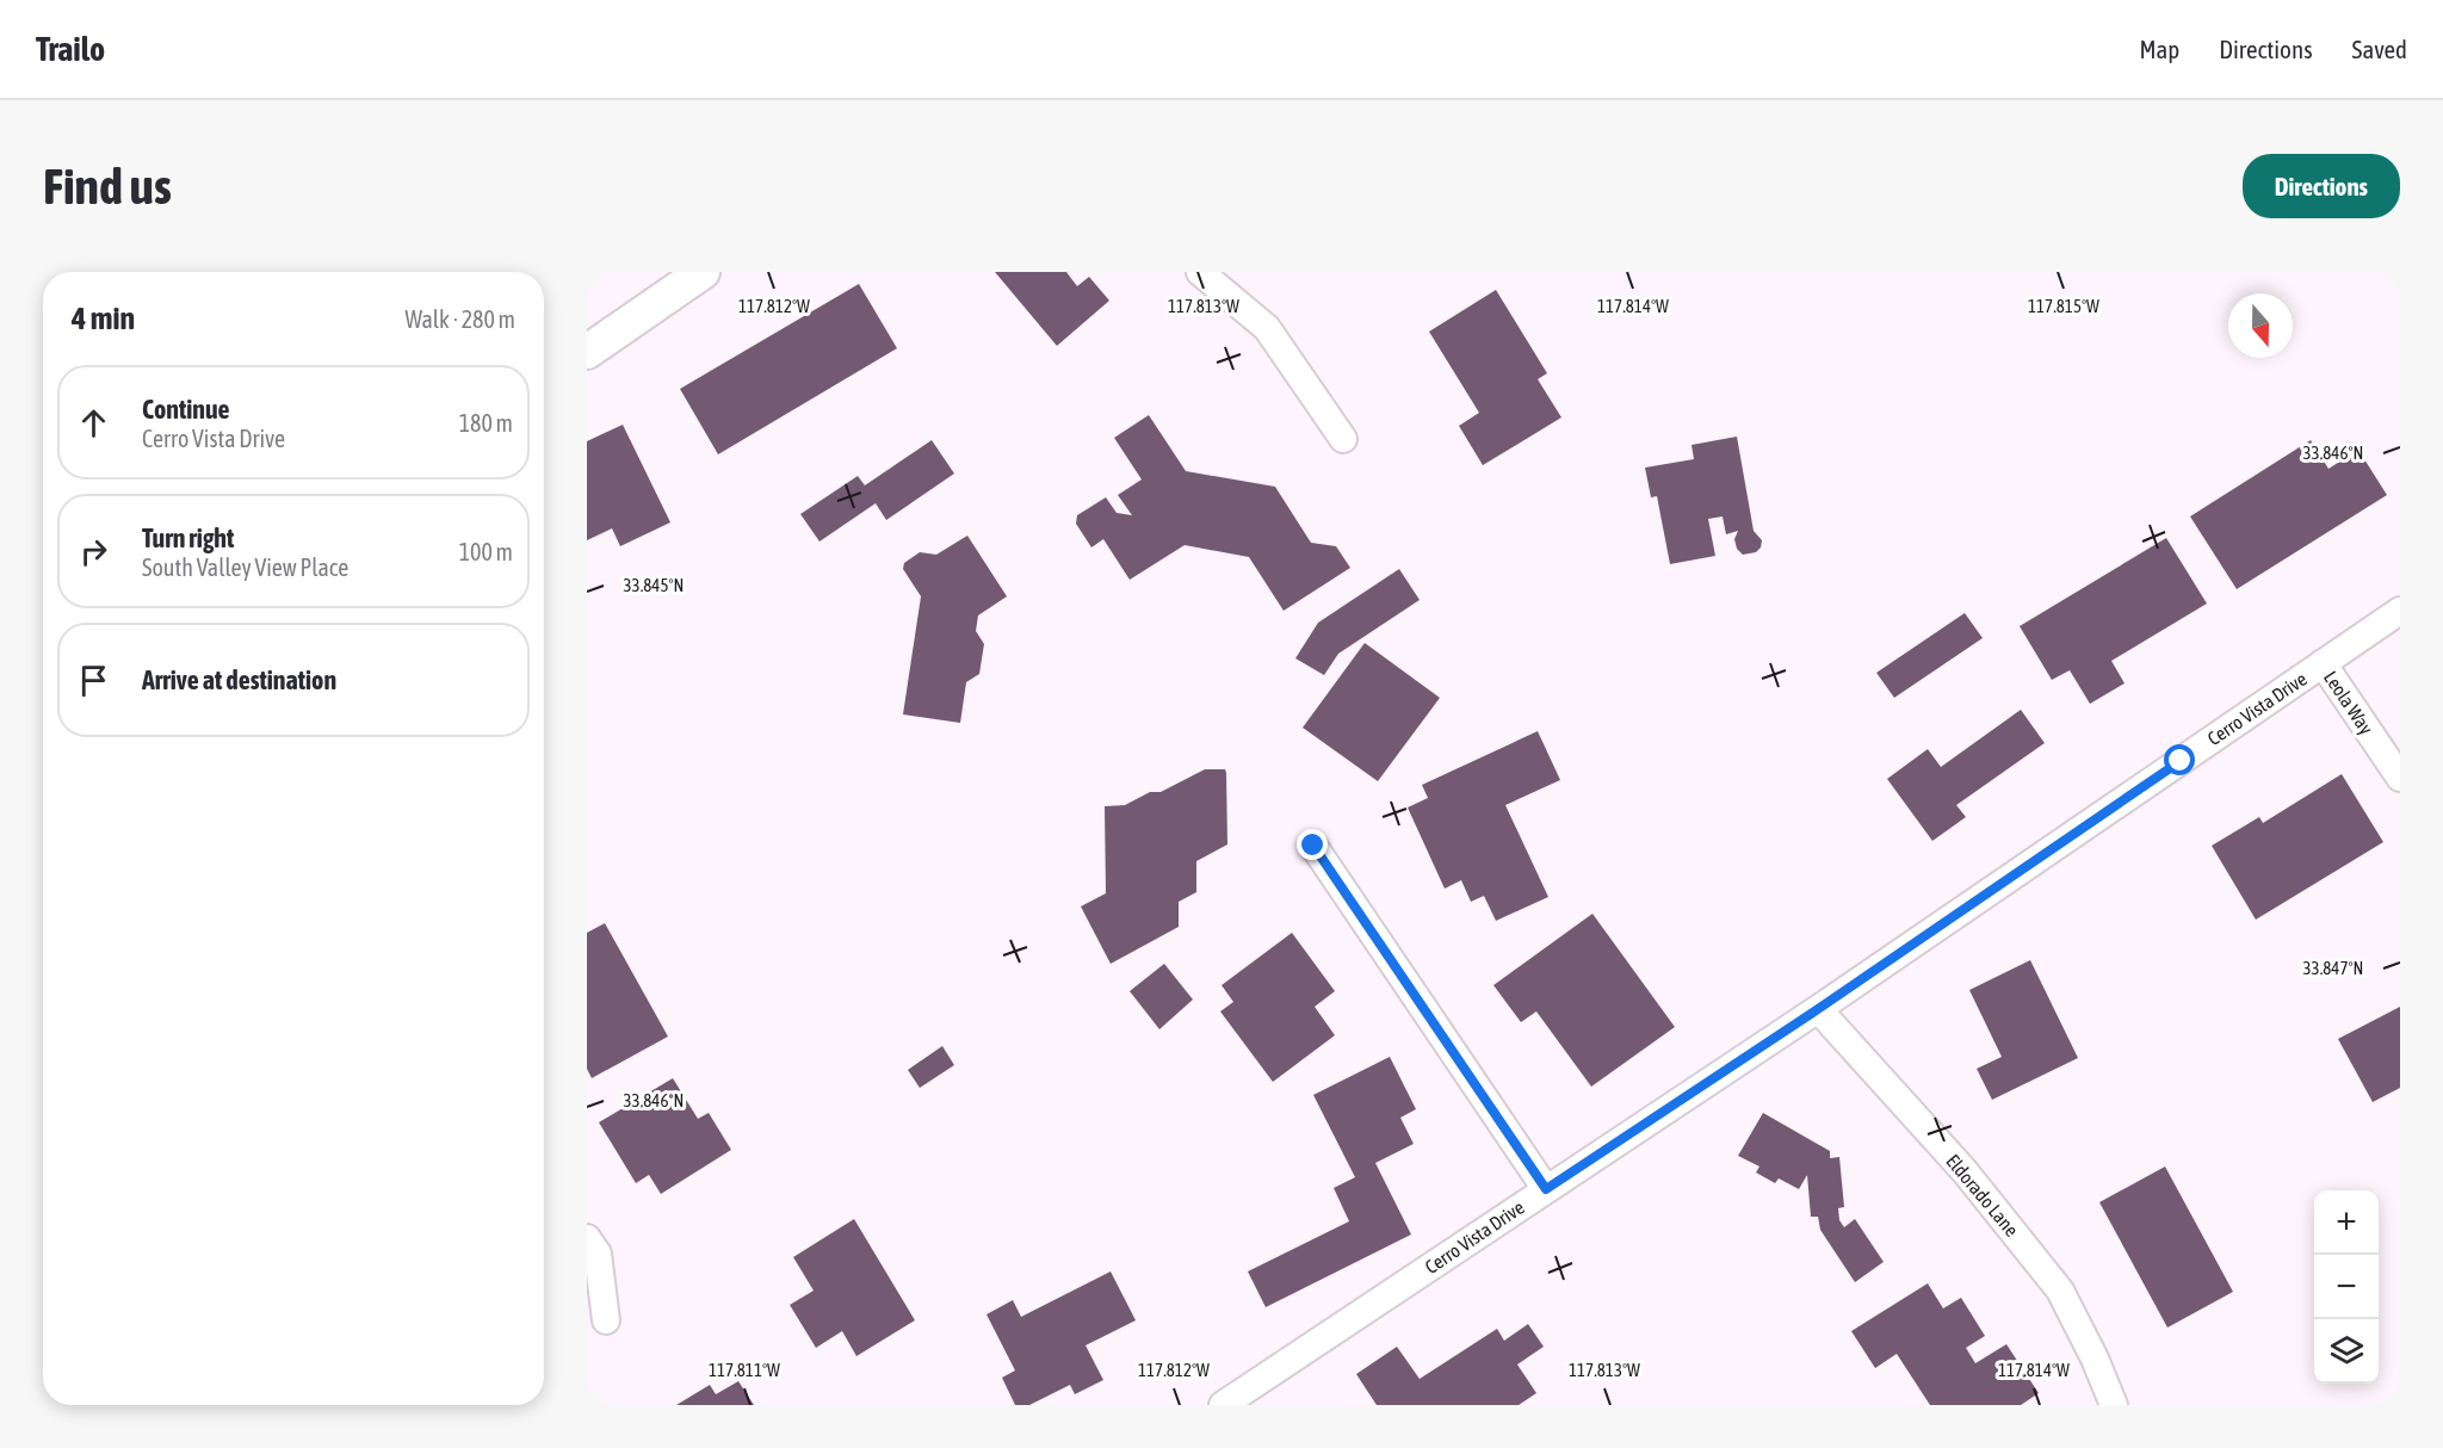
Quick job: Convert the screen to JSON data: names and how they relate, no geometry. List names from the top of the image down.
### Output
{
  "streets": {
    "street": ["Leola Way", "Cerro Vista Drive", "Eldorado Lane"]
  },
  "crossings": [
    ["Leola Way", "Cerro Vista Drive"],
    ["Cerro Vista Drive", "Eldorado Lane"]
  ],
  "north": "bottom",
  "page": {
    "header": "Trailo",
    "nav": ["Map", "Directions", "Saved"],
    "buttons": "Directions",
    "title": "Find us",
    "heading": ["4 min", "Walk · 280 m"],
    "list": [
      ["Continue", "Cerro Vista Drive", "180 m"],
      ["Turn right", "South Valley View Place", "100 m"],
      "Arrive at destination"
    ],
    "map_buttons": ["+", "−"]
  },
  "coordinates": [
    "117.812°W",
    "117.813°W",
    "117.814°W",
    "117.815°W",
    "33.846°N",
    "33.845°N",
    "33.847°N",
    "117.811°W"
  ]
}
